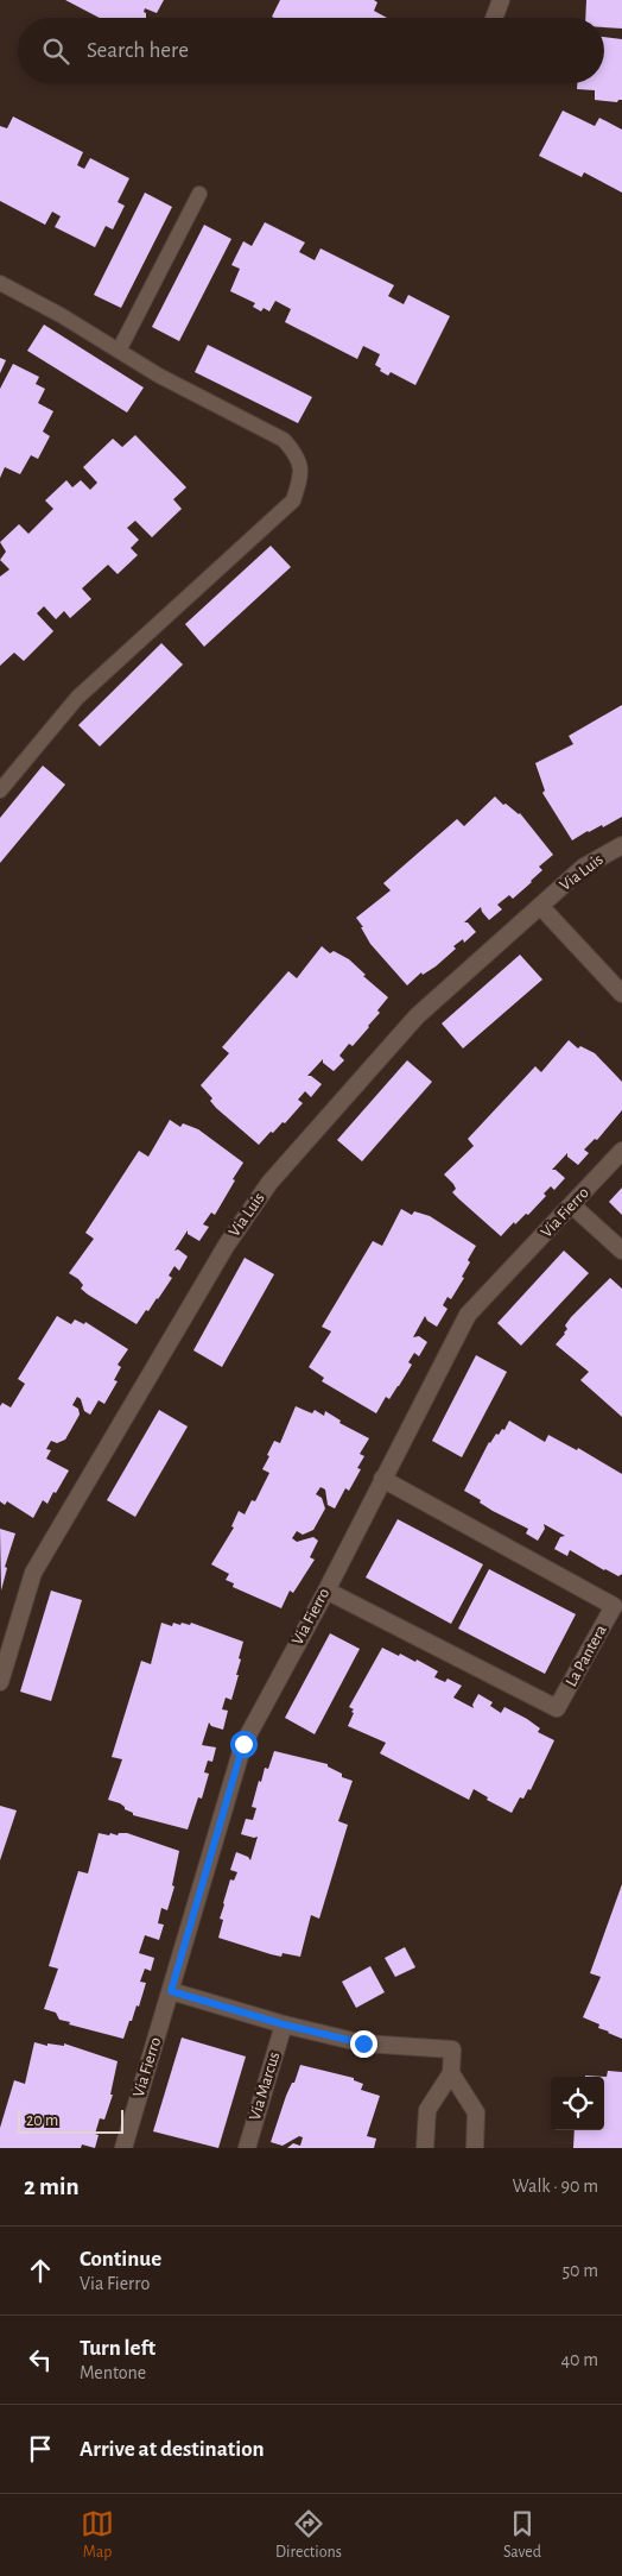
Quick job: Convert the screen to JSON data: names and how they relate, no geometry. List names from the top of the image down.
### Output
{
  "streets": {
    "street": [
      "Via Luis",
      "Via Fierro",
      "La Pantera",
      "Via Marcus"
    ]
  },
  "crossings": [
    ["Via Fierro", "La Pantera"]
  ],
  "scale_bar": "20 m",
  "page": {
    "search": "Search here",
    "scale": "20 m",
    "heading": ["2 min", "Walk · 90 m"],
    "list": [
      ["Continue", "Via Fierro", "50 m"],
      ["Turn left", "Mentone", "40 m"],
      "Arrive at destination"
    ],
    "nav": ["Map", "Directions", "Saved"]
  }
}
